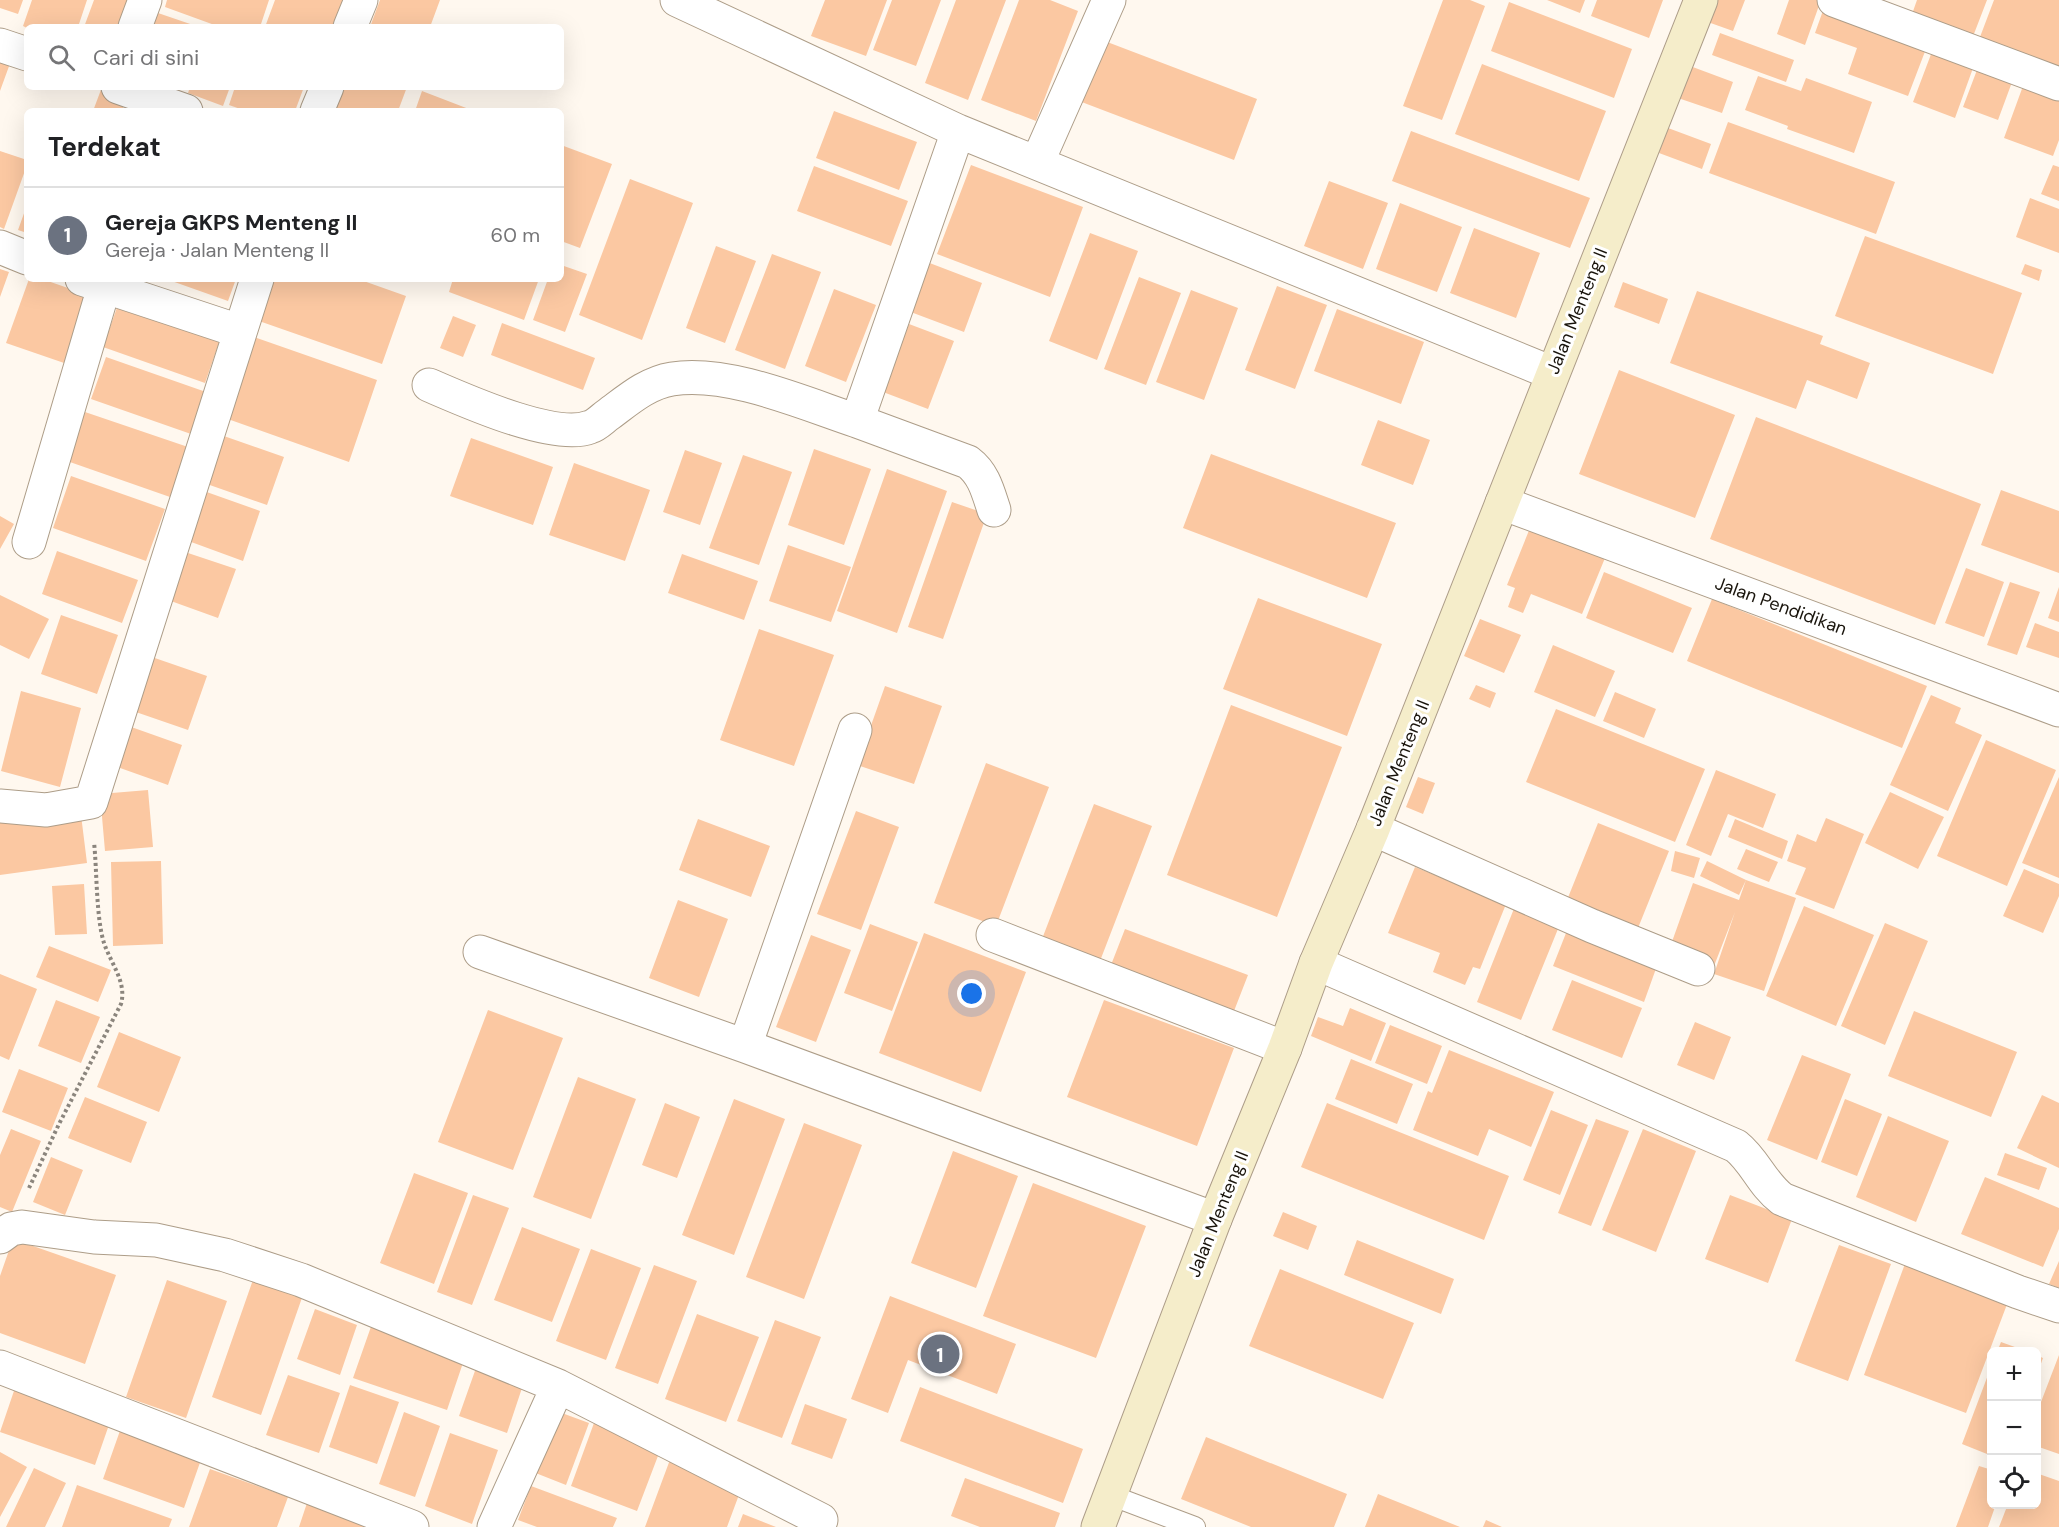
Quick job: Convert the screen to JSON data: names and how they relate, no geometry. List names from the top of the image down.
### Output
{
  "streets": {
    "street": ["Jalan Menteng II", "Jalan Pendidikan"]
  },
  "crossings": [
    ["Jalan Menteng II", "Jalan Pendidikan"]
  ],
  "page": {
    "search": "Cari di sini",
    "heading": "Terdekat",
    "list": [
      {
        "mark": "1",
        "name": "Gereja GKPS Menteng ll",
        "note": "Gereja · Jalan Menteng II",
        "value": "60 m"
      }
    ],
    "pins": "1",
    "map_buttons": ["+", "−"]
  }
}
